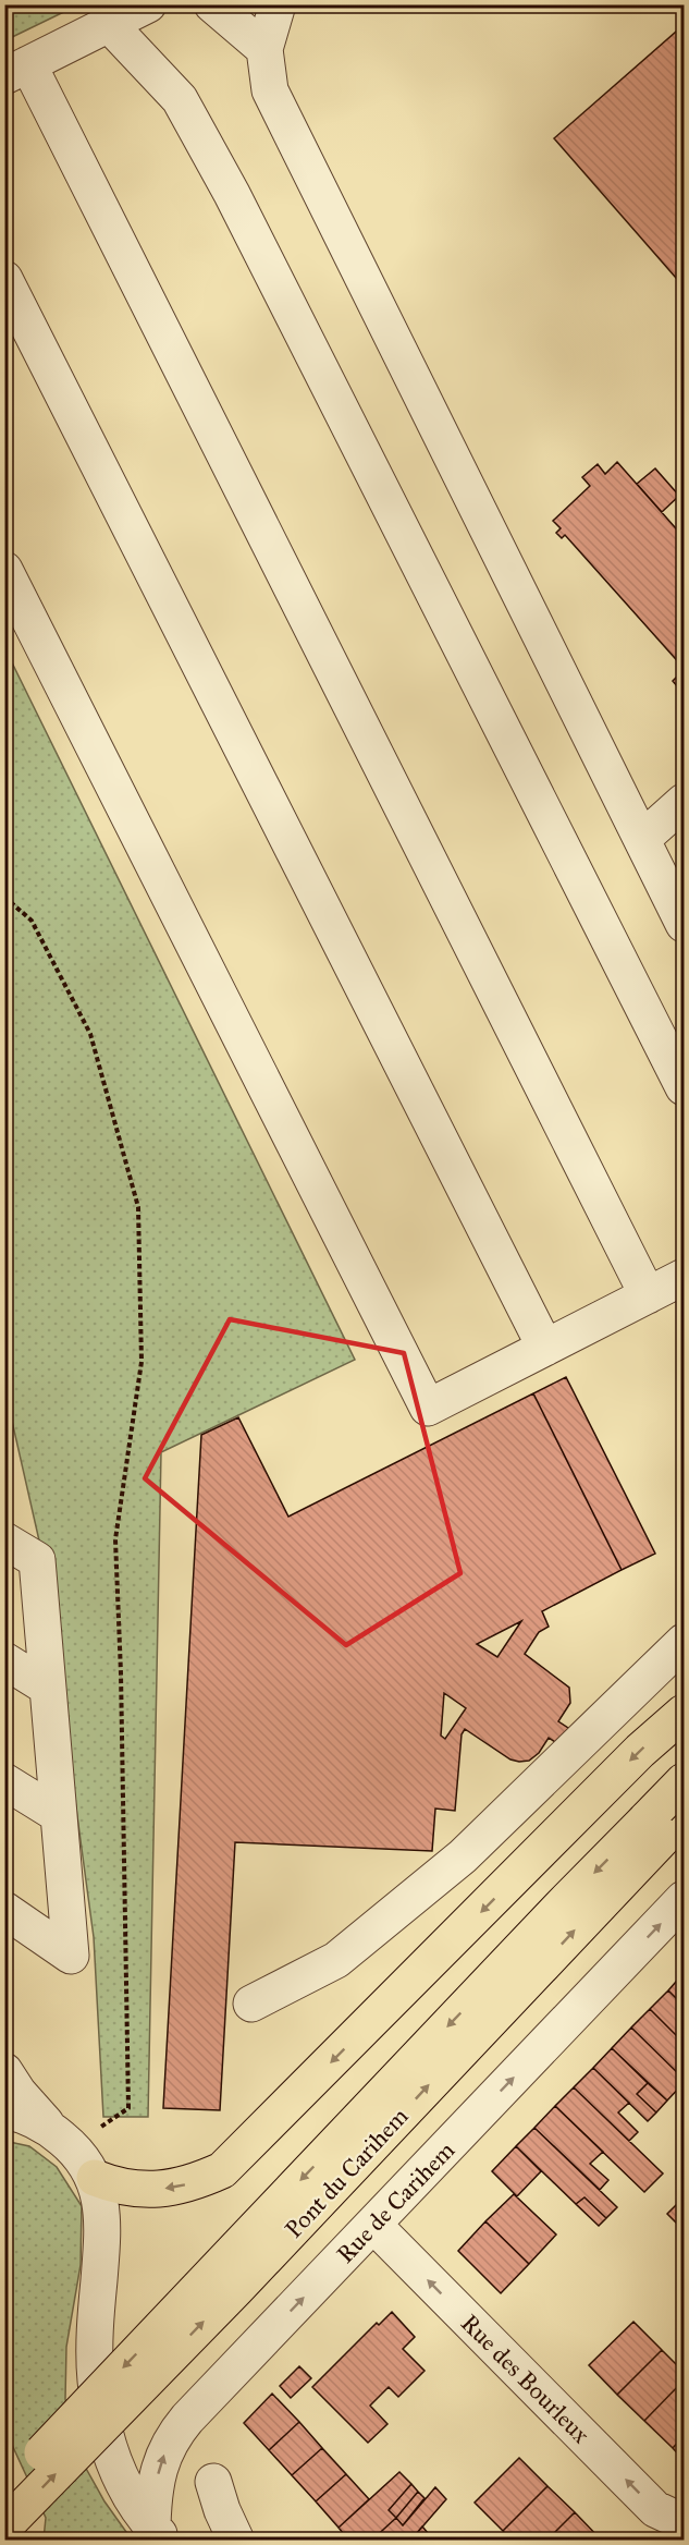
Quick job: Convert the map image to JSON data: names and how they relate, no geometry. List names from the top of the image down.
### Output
{
  "streets": {
    "main road": ["Pont du Carihem"],
    "street": ["Rue de Carihem", "Rue des Bourleux"]
  },
  "crossings": [
    ["Rue de Carihem", "Rue des Bourleux"]
  ],
  "one_way": ["Rue des Bourleux"]
}
